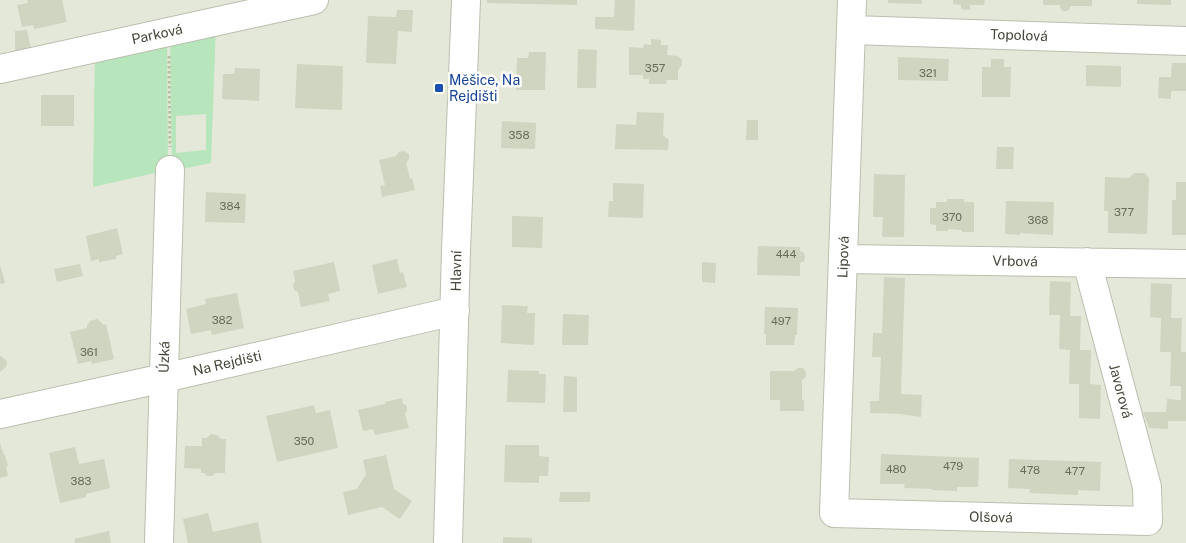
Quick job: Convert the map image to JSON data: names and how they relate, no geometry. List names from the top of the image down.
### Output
{
  "streets": {
    "street": [
      "Parková",
      "Topolová",
      "Lipová",
      "Vrbová",
      "Hlavní",
      "Úzká",
      "Na Rejdišti",
      "Javorová",
      "Olšová"
    ]
  },
  "crossings": [
    ["Topolová", "Lipová"],
    ["Lipová", "Vrbová"],
    ["Lipová", "Olšová"],
    ["Vrbová", "Javorová"],
    ["Hlavní", "Na Rejdišti"],
    ["Úzká", "Na Rejdišti"],
    ["Javorová", "Olšová"]
  ],
  "places": {
    "transit": ["Měšice, Na Rejdišti"]
  },
  "house_numbers": [
    "357",
    "321",
    "358",
    "384",
    "377",
    "370",
    "368",
    "444",
    "382",
    "497",
    "361",
    "350",
    "479",
    "480",
    "478",
    "477",
    "383"
  ]
}
